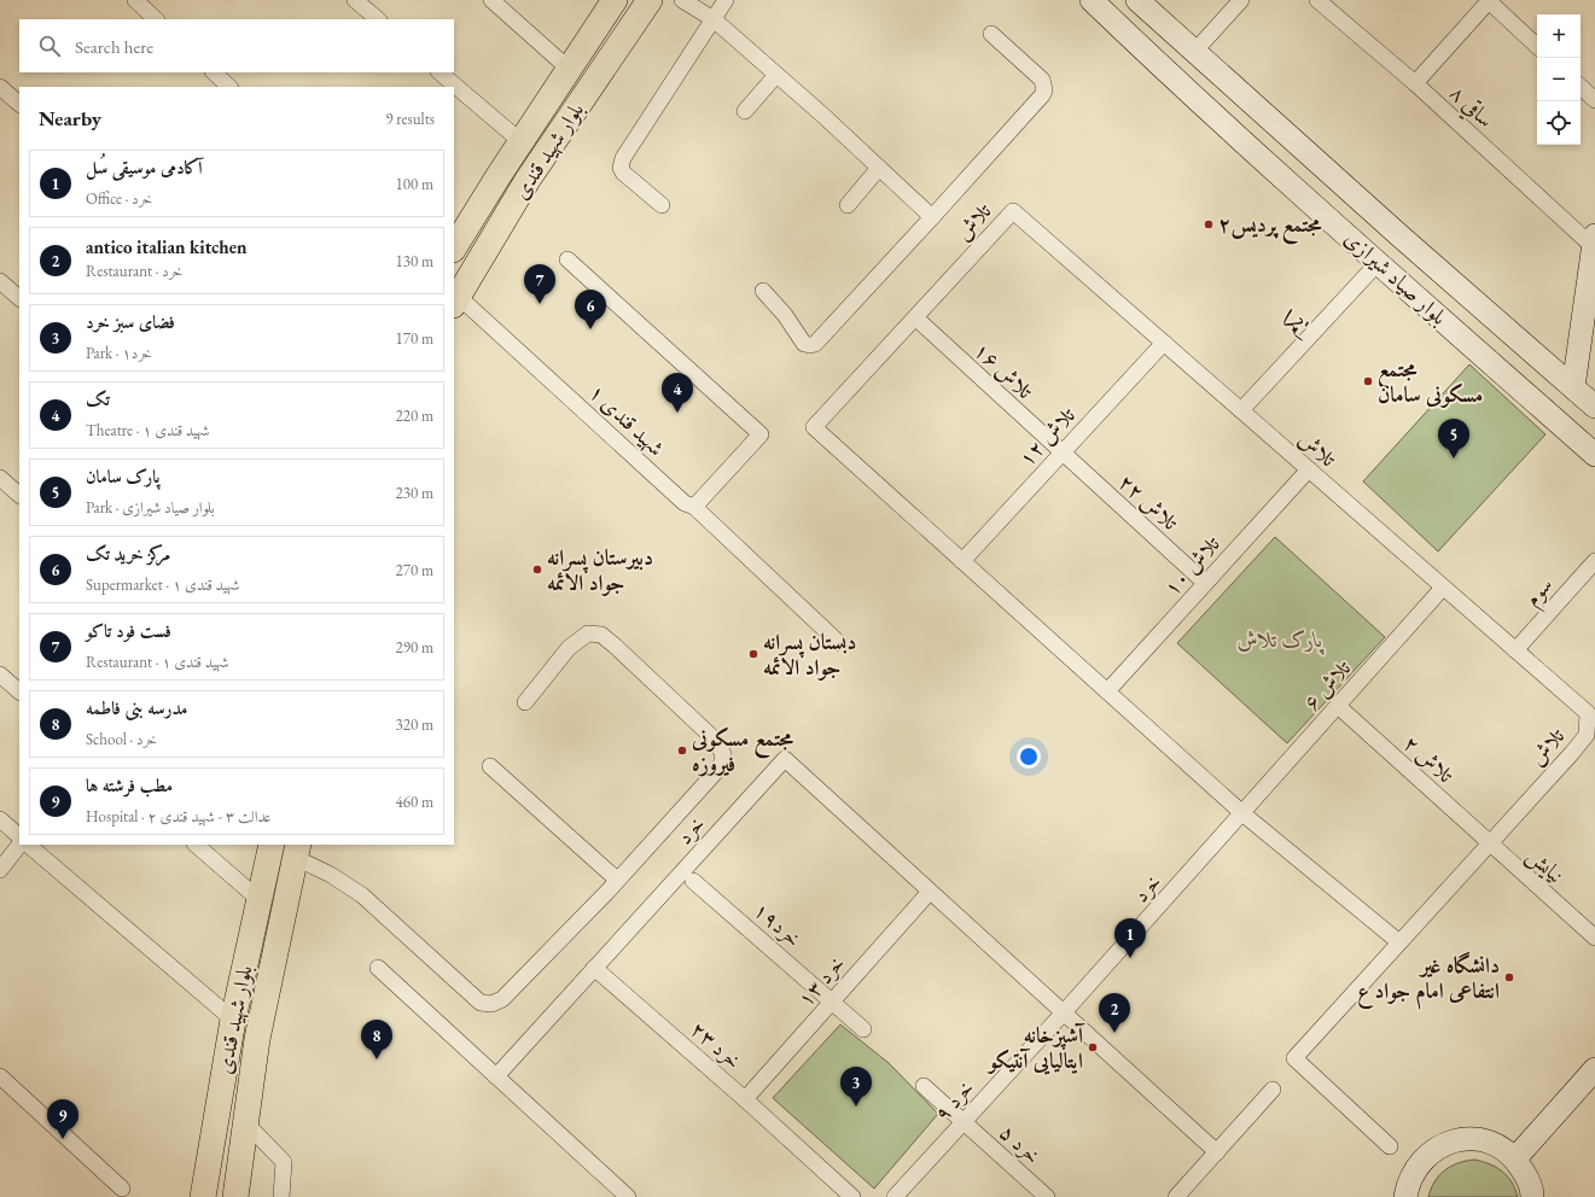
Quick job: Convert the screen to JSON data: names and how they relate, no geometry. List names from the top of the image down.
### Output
{
  "streets": {
    "main road": ["بلوار شهید قندی", "بلوار صیاد شیرازی"],
    "street": [
      "ساقي ۸",
      "تلاش",
      "یکم",
      "تلاش ۱۶",
      "شهيد قندی ۱",
      "تلاش ۱۲",
      "تلاش ۲۲",
      "تلاش ۱۰",
      "سوم",
      "تلاش ۶",
      "تلاش ۲",
      "خرد",
      "نیایش",
      "خرد۱۹",
      "خرد ۱۳",
      "خرد ۲۳",
      "خرد ۹",
      "خرد ۵"
    ]
  },
  "crossings": [
    ["بلوار شهید قندی", "شهيد قندی ۱"],
    ["تلاش", "یکم"],
    ["تلاش", "تلاش ۱۶"],
    ["تلاش", "تلاش ۱۲"],
    ["تلاش", "تلاش ۱۰"],
    ["تلاش", "سوم"],
    ["تلاش", "تلاش ۶"],
    ["تلاش", "تلاش ۲"],
    ["تلاش", "خرد"],
    ["تلاش", "نیایش"],
    ["بلوار صیاد شیرازی", "یکم"],
    ["تلاش ۱۶", "تلاش ۱۲"],
    ["تلاش ۱۶", "تلاش ۲۲"],
    ["تلاش ۱۲", "تلاش ۲۲"],
    ["تلاش ۲۲", "تلاش ۱۰"],
    ["تلاش ۶", "تلاش ۲"],
    ["تلاش ۶", "خرد"],
    ["تلاش ۲", "نیایش"],
    ["خرد", "خرد ۱۳"],
    ["خرد", "خرد ۲۳"],
    ["خرد", "خرد ۹"],
    ["خرد۱۹", "خرد ۱۳"],
    ["خرد ۱۳", "خرد ۲۳"],
    ["خرد ۹", "خرد ۵"]
  ],
  "parks": ["پارک تلاش"],
  "places": [
    "مجتمع پردیس۲",
    "مجتمع مسکونی سامان",
    "دبیرستان پسرانه جواد الائمه",
    "دبستان پسرانه جواد الائمه",
    "مجتمع مسکونی فیروزه",
    "دانشگاه غیر انتفاعی امام جواد ع",
    "آشپزخانه ایتالیایی آنتیکو"
  ],
  "page": {
    "map_buttons": ["+", "−"],
    "search": "Search here",
    "heading": ["Nearby", "9 results"],
    "list": [
      {
        "mark": "1",
        "name": "آکادمی موسیقی سُل",
        "note": "Office · خرد",
        "value": "100 m"
      },
      {
        "mark": "2",
        "name": "antico italian kitchen",
        "note": "Restaurant · خرد",
        "value": "130 m"
      },
      {
        "mark": "3",
        "name": "فضای سبز خرد",
        "note": "Park · خرد۱",
        "value": "170 m"
      },
      {
        "mark": "4",
        "name": "تک",
        "note": "Theatre · شهيد قندی ۱",
        "value": "220 m"
      },
      {
        "mark": "5",
        "name": "پارک سامان",
        "note": "Park · بلوار صیاد شیرازی",
        "value": "230 m"
      },
      {
        "mark": "6",
        "name": "مرکز خرید تک",
        "note": "Supermarket · شهيد قندی ۱",
        "value": "270 m"
      },
      {
        "mark": "7",
        "name": "فست فود تاکو",
        "note": "Restaurant · شهيد قندی ۱",
        "value": "290 m"
      },
      {
        "mark": "8",
        "name": "مدرسه بنی فاطمه",
        "note": "School · خرد",
        "value": "320 m"
      },
      {
        "mark": "9",
        "name": "مطب فرشته ها",
        "note": "Hospital · عدالت ۳ - شهید قندی ۲",
        "value": "460 m"
      }
    ],
    "pins": [
      "7",
      "6",
      "4",
      "5",
      "1",
      "2",
      "8",
      "3",
      "9"
    ]
  }
}
